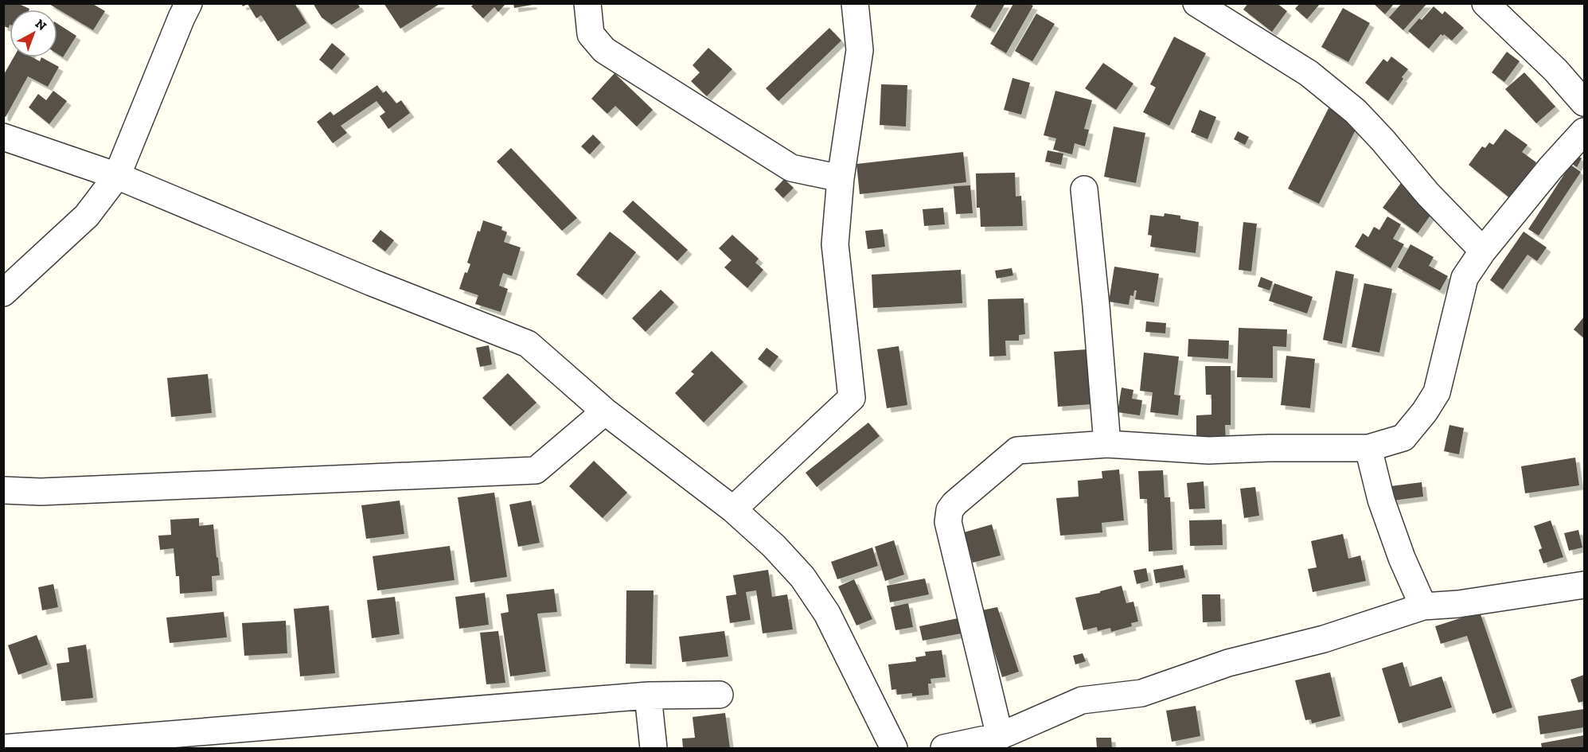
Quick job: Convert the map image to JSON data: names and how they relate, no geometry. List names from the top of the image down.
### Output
{
  "north": "top right"
}
